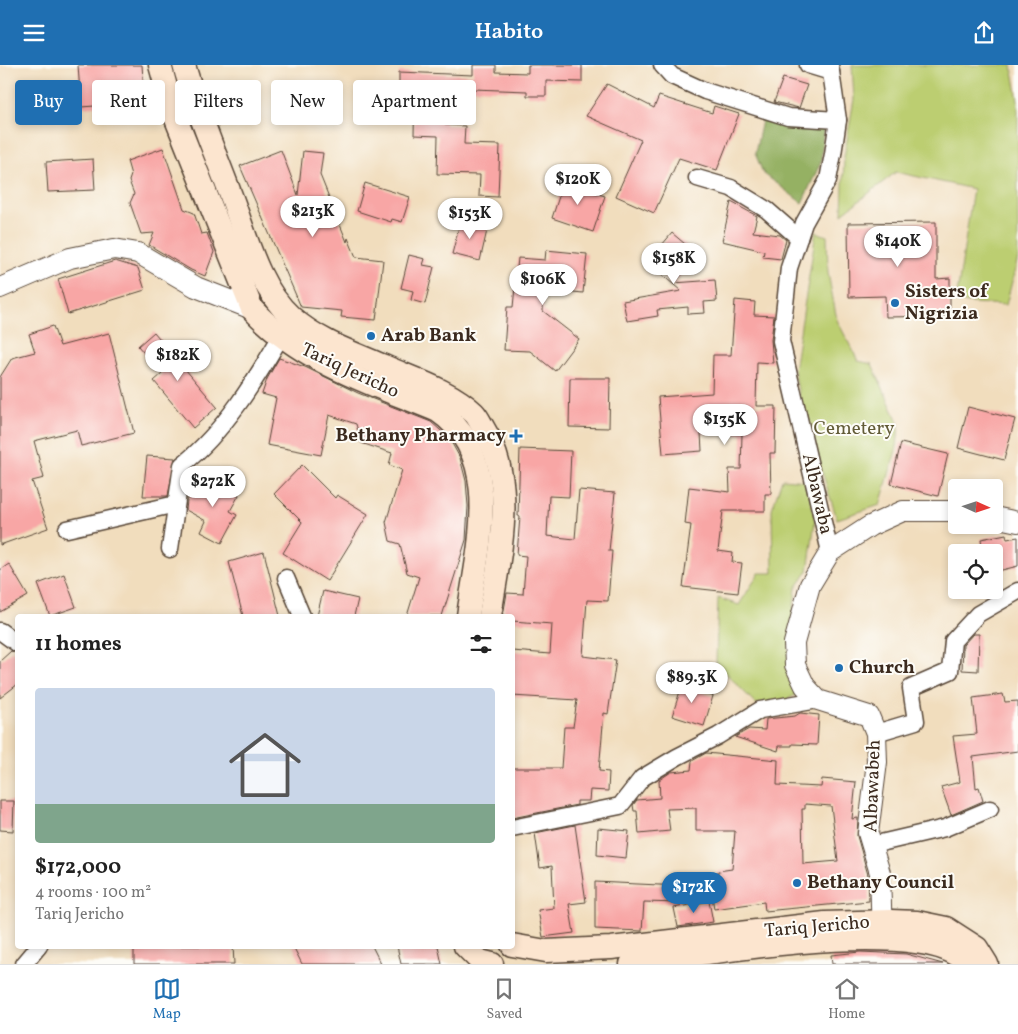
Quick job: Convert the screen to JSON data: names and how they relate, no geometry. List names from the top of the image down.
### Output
{
  "streets": {
    "main road": ["Tariq Jericho"],
    "street": ["Albawaba", "Albawabeh"]
  },
  "crossings": [
    ["Tariq Jericho", "Albawabeh"],
    ["Albawaba", "Albawabeh"]
  ],
  "parks": ["Cemetery"],
  "places": {
    "other": [
      "Sisters of Nigrizia",
      "Arab Bank",
      "Church",
      "Bethany Council"
    ],
    "health": ["Bethany Pharmacy"]
  },
  "north": "right",
  "page": {
    "header": "Habito",
    "chip": [
      "Buy",
      "Rent",
      "Filters",
      "New",
      "Apartment"
    ],
    "price": [
      "$120K",
      "$213K",
      "$153K",
      "$140K",
      "$158K",
      "$106K",
      "$182K",
      "$135K",
      "$272K",
      "$89.3K",
      "$172K"
    ],
    "heading": "11 homes",
    "list": [
      {
        "name": "$172,000",
        "note": "4 rooms · 100 m² · Tariq Jericho"
      }
    ],
    "tabs": ["Map", "Saved", "Home"]
  }
}
